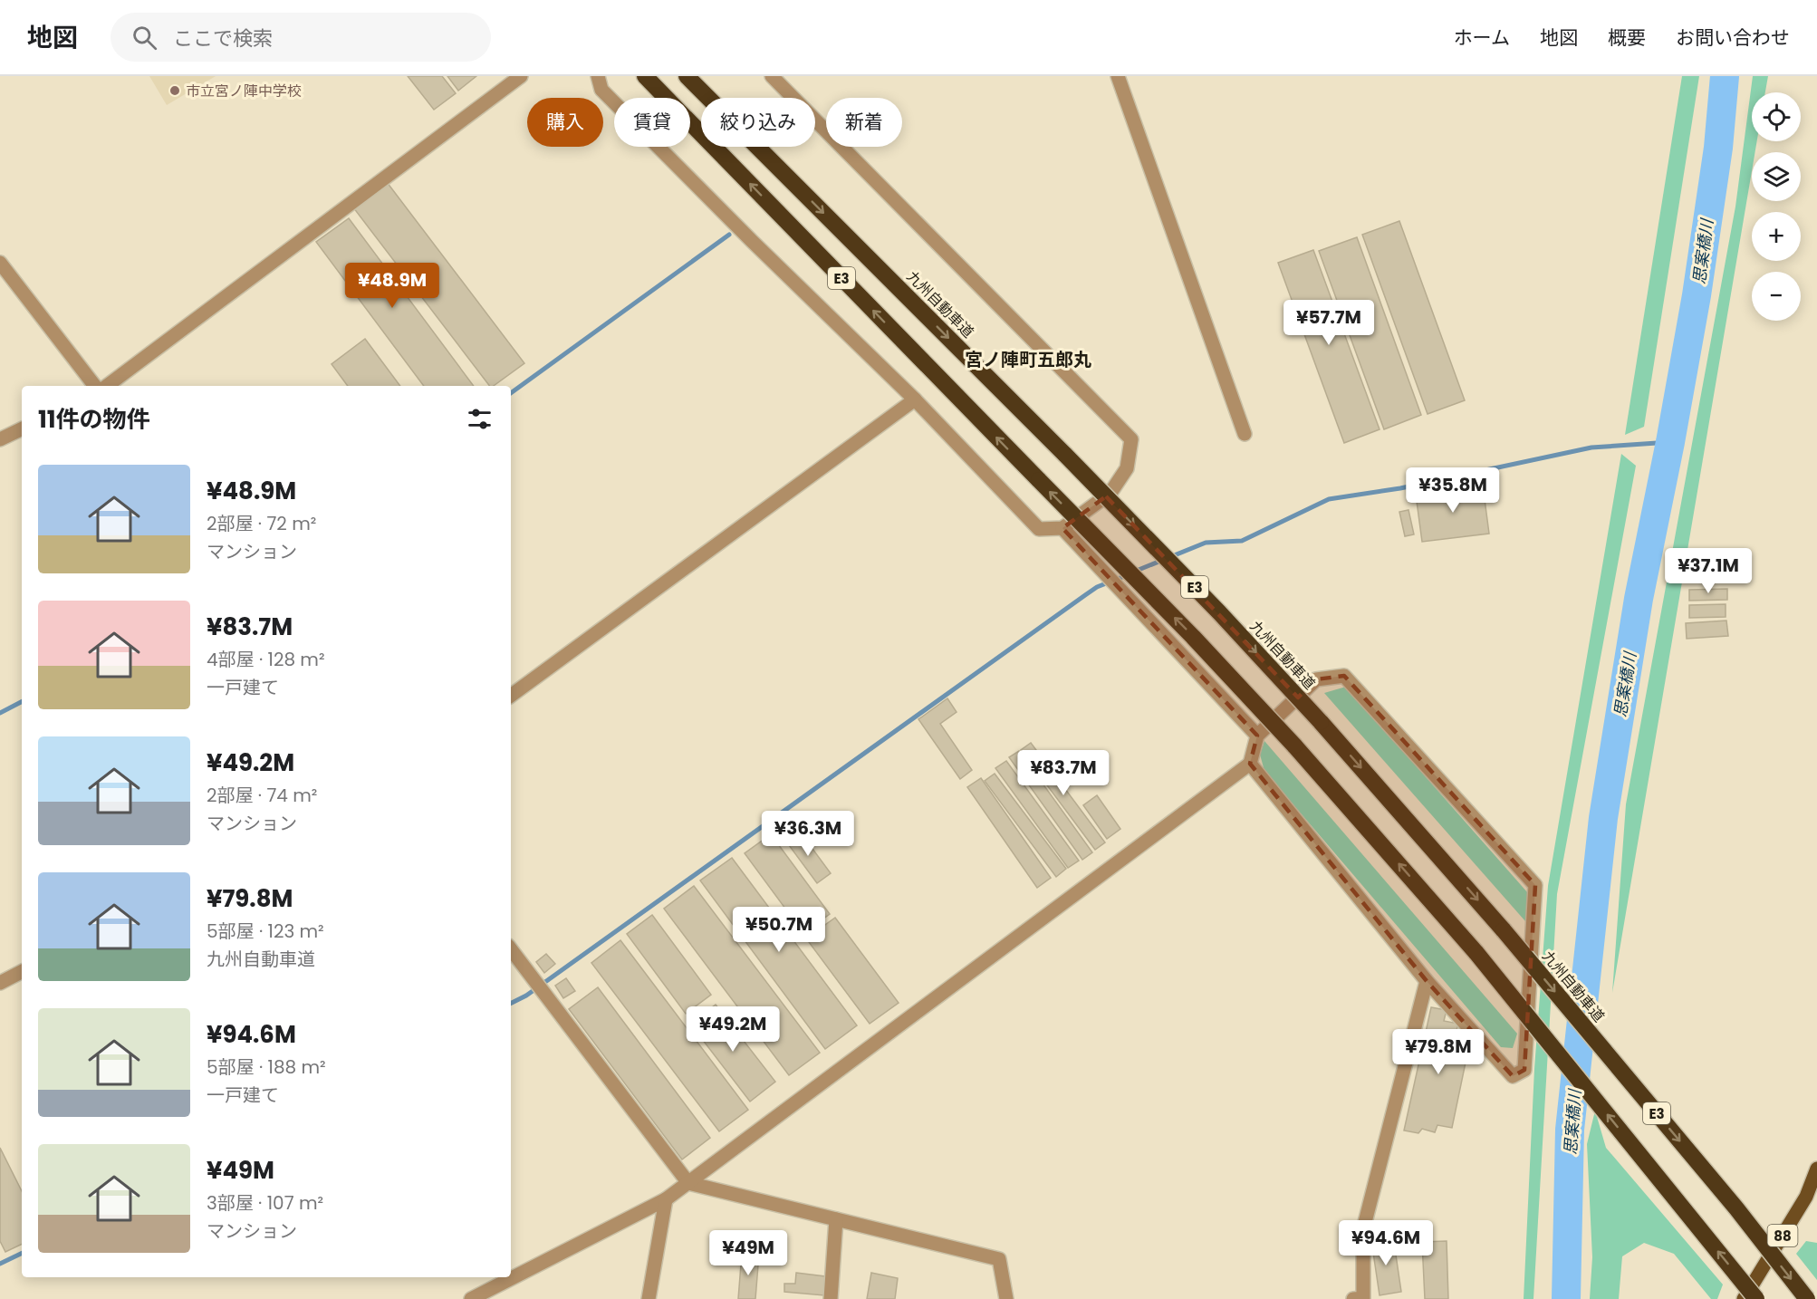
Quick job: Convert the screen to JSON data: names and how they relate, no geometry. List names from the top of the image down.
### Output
{
  "streets": {
    "highway": ["E3", "九州自動車道"],
    "main road": ["88"]
  },
  "districts": ["宮ノ陣町五郎丸"],
  "water": ["思案橋川"],
  "places": ["市立宮ノ陣中学校"],
  "page": {
    "header": "地図",
    "search": "ここで検索",
    "nav": [
      "ホーム",
      "地図",
      "概要",
      "お問い合わせ"
    ],
    "map_buttons": ["+", "−"],
    "chip": [
      "購入",
      "賃貸",
      "絞り込み",
      "新着"
    ],
    "price": [
      "¥48.9M",
      "¥57.7M",
      "¥35.8M",
      "¥37.1M",
      "¥83.7M",
      "¥36.3M",
      "¥50.7M",
      "¥49.2M",
      "¥79.8M",
      "¥94.6M",
      "¥49M"
    ],
    "heading": "11件の物件",
    "list": [
      {
        "name": "¥48.9M",
        "note": "2部屋 · 72 m² · マンション"
      },
      {
        "name": "¥83.7M",
        "note": "4部屋 · 128 m² · 一戸建て"
      },
      {
        "name": "¥49.2M",
        "note": "2部屋 · 74 m² · マンション"
      },
      {
        "name": "¥79.8M",
        "note": "5部屋 · 123 m² · 九州自動車道"
      },
      {
        "name": "¥94.6M",
        "note": "5部屋 · 188 m² · 一戸建て"
      },
      {
        "name": "¥49M",
        "note": "3部屋 · 107 m² · マンション"
      }
    ]
  }
}
